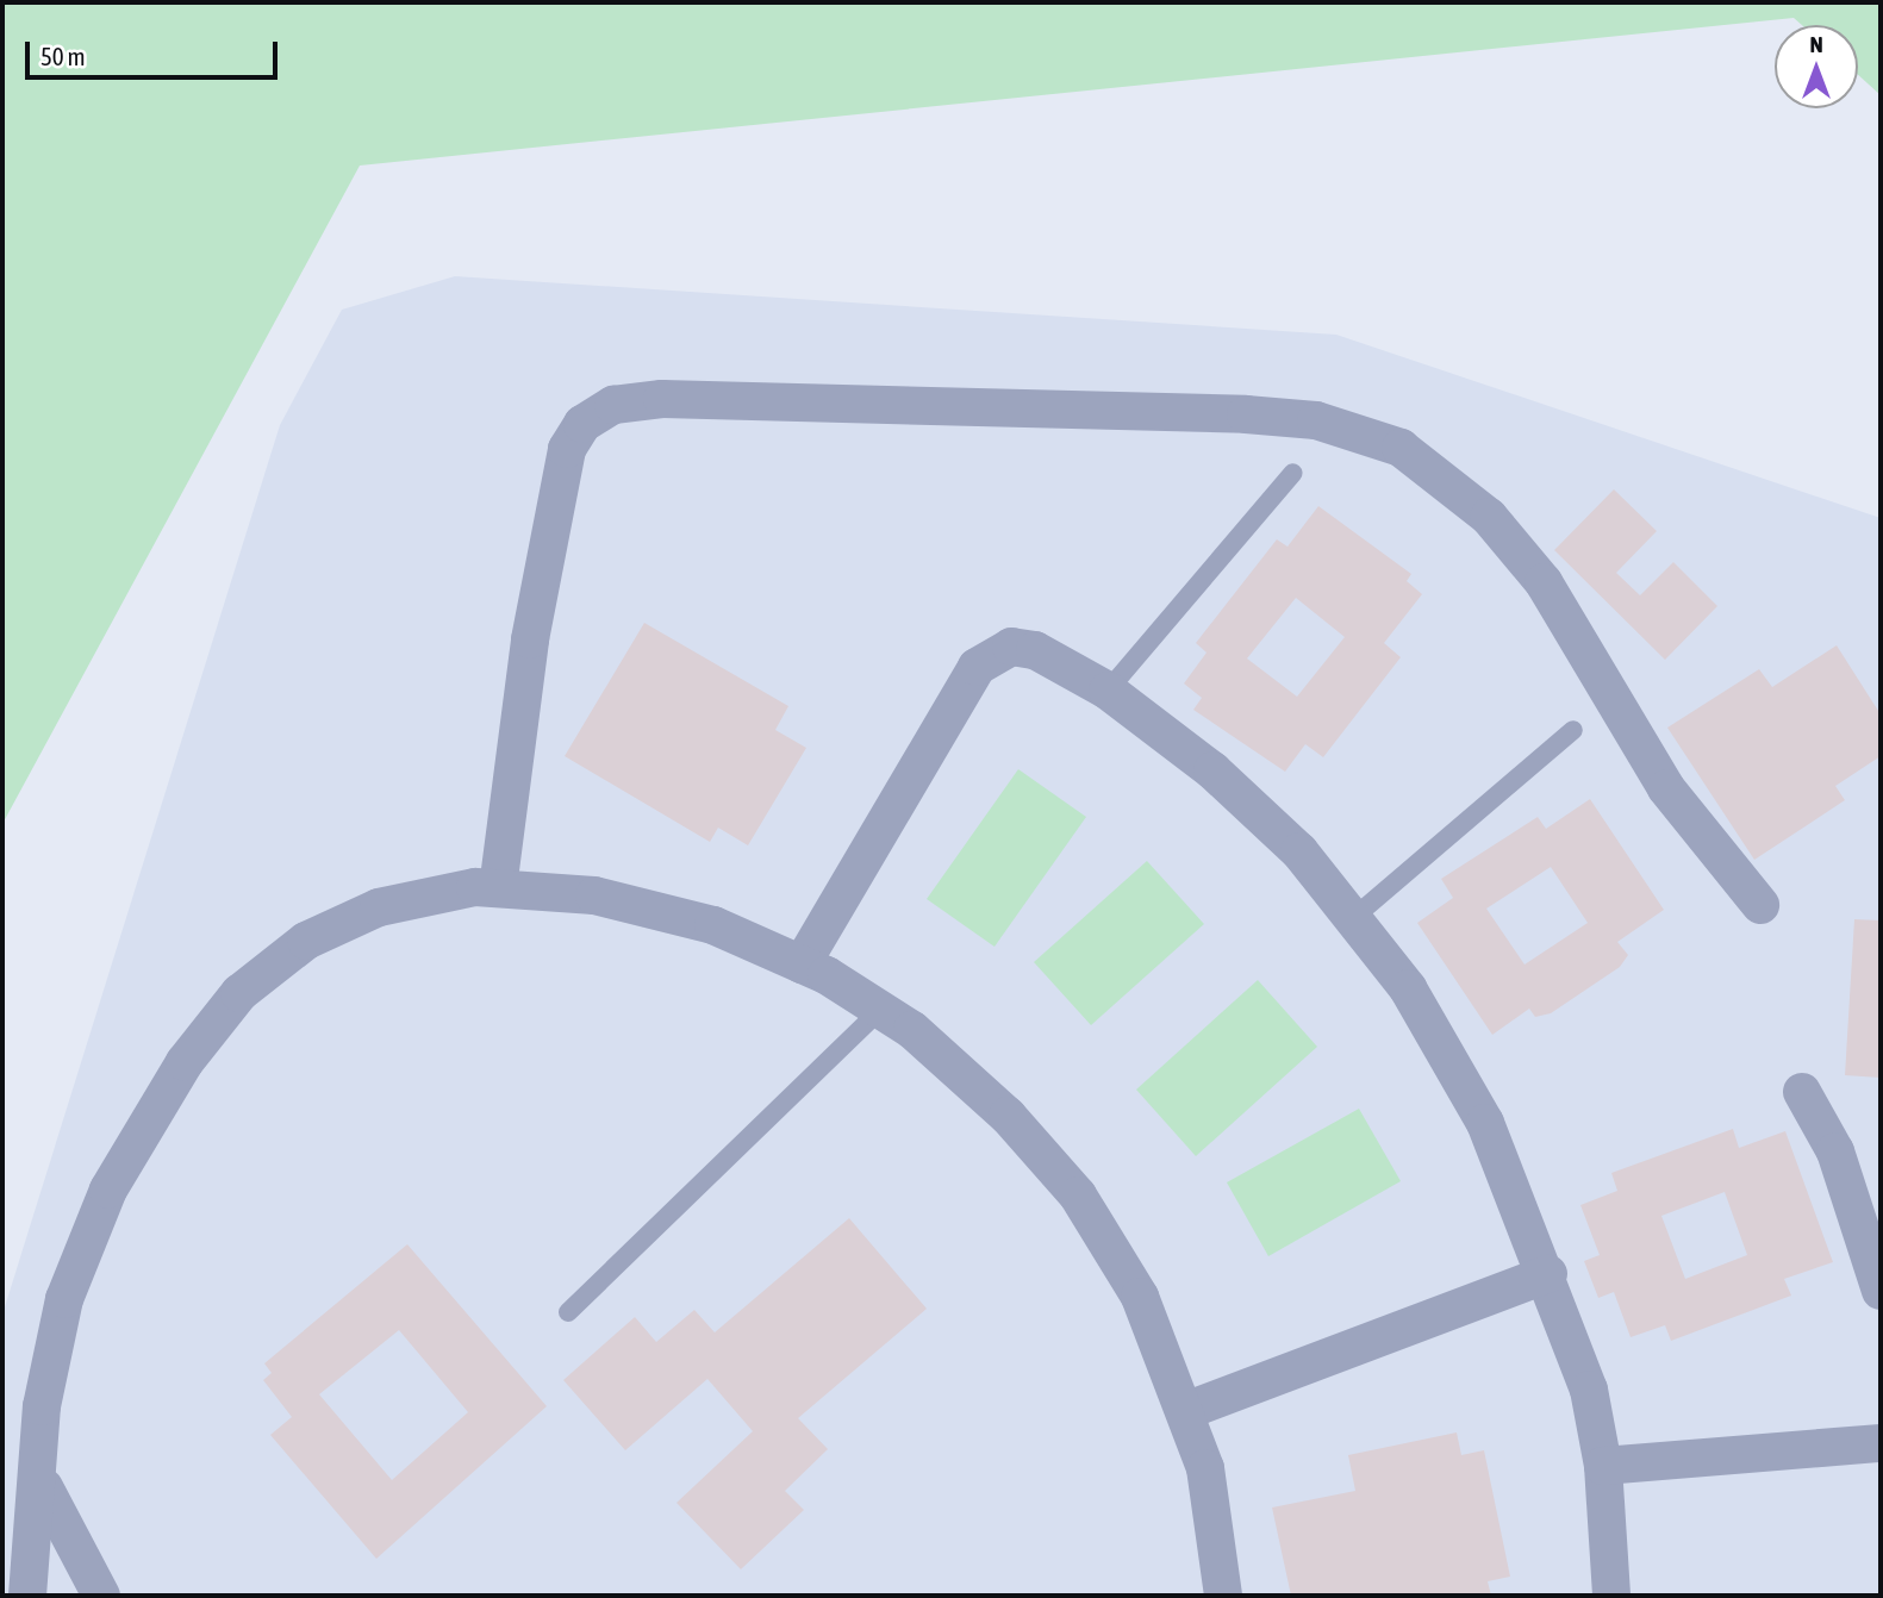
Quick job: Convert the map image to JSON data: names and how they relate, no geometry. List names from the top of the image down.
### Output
{
  "scale_bar": "50 m",
  "north": "top"
}
